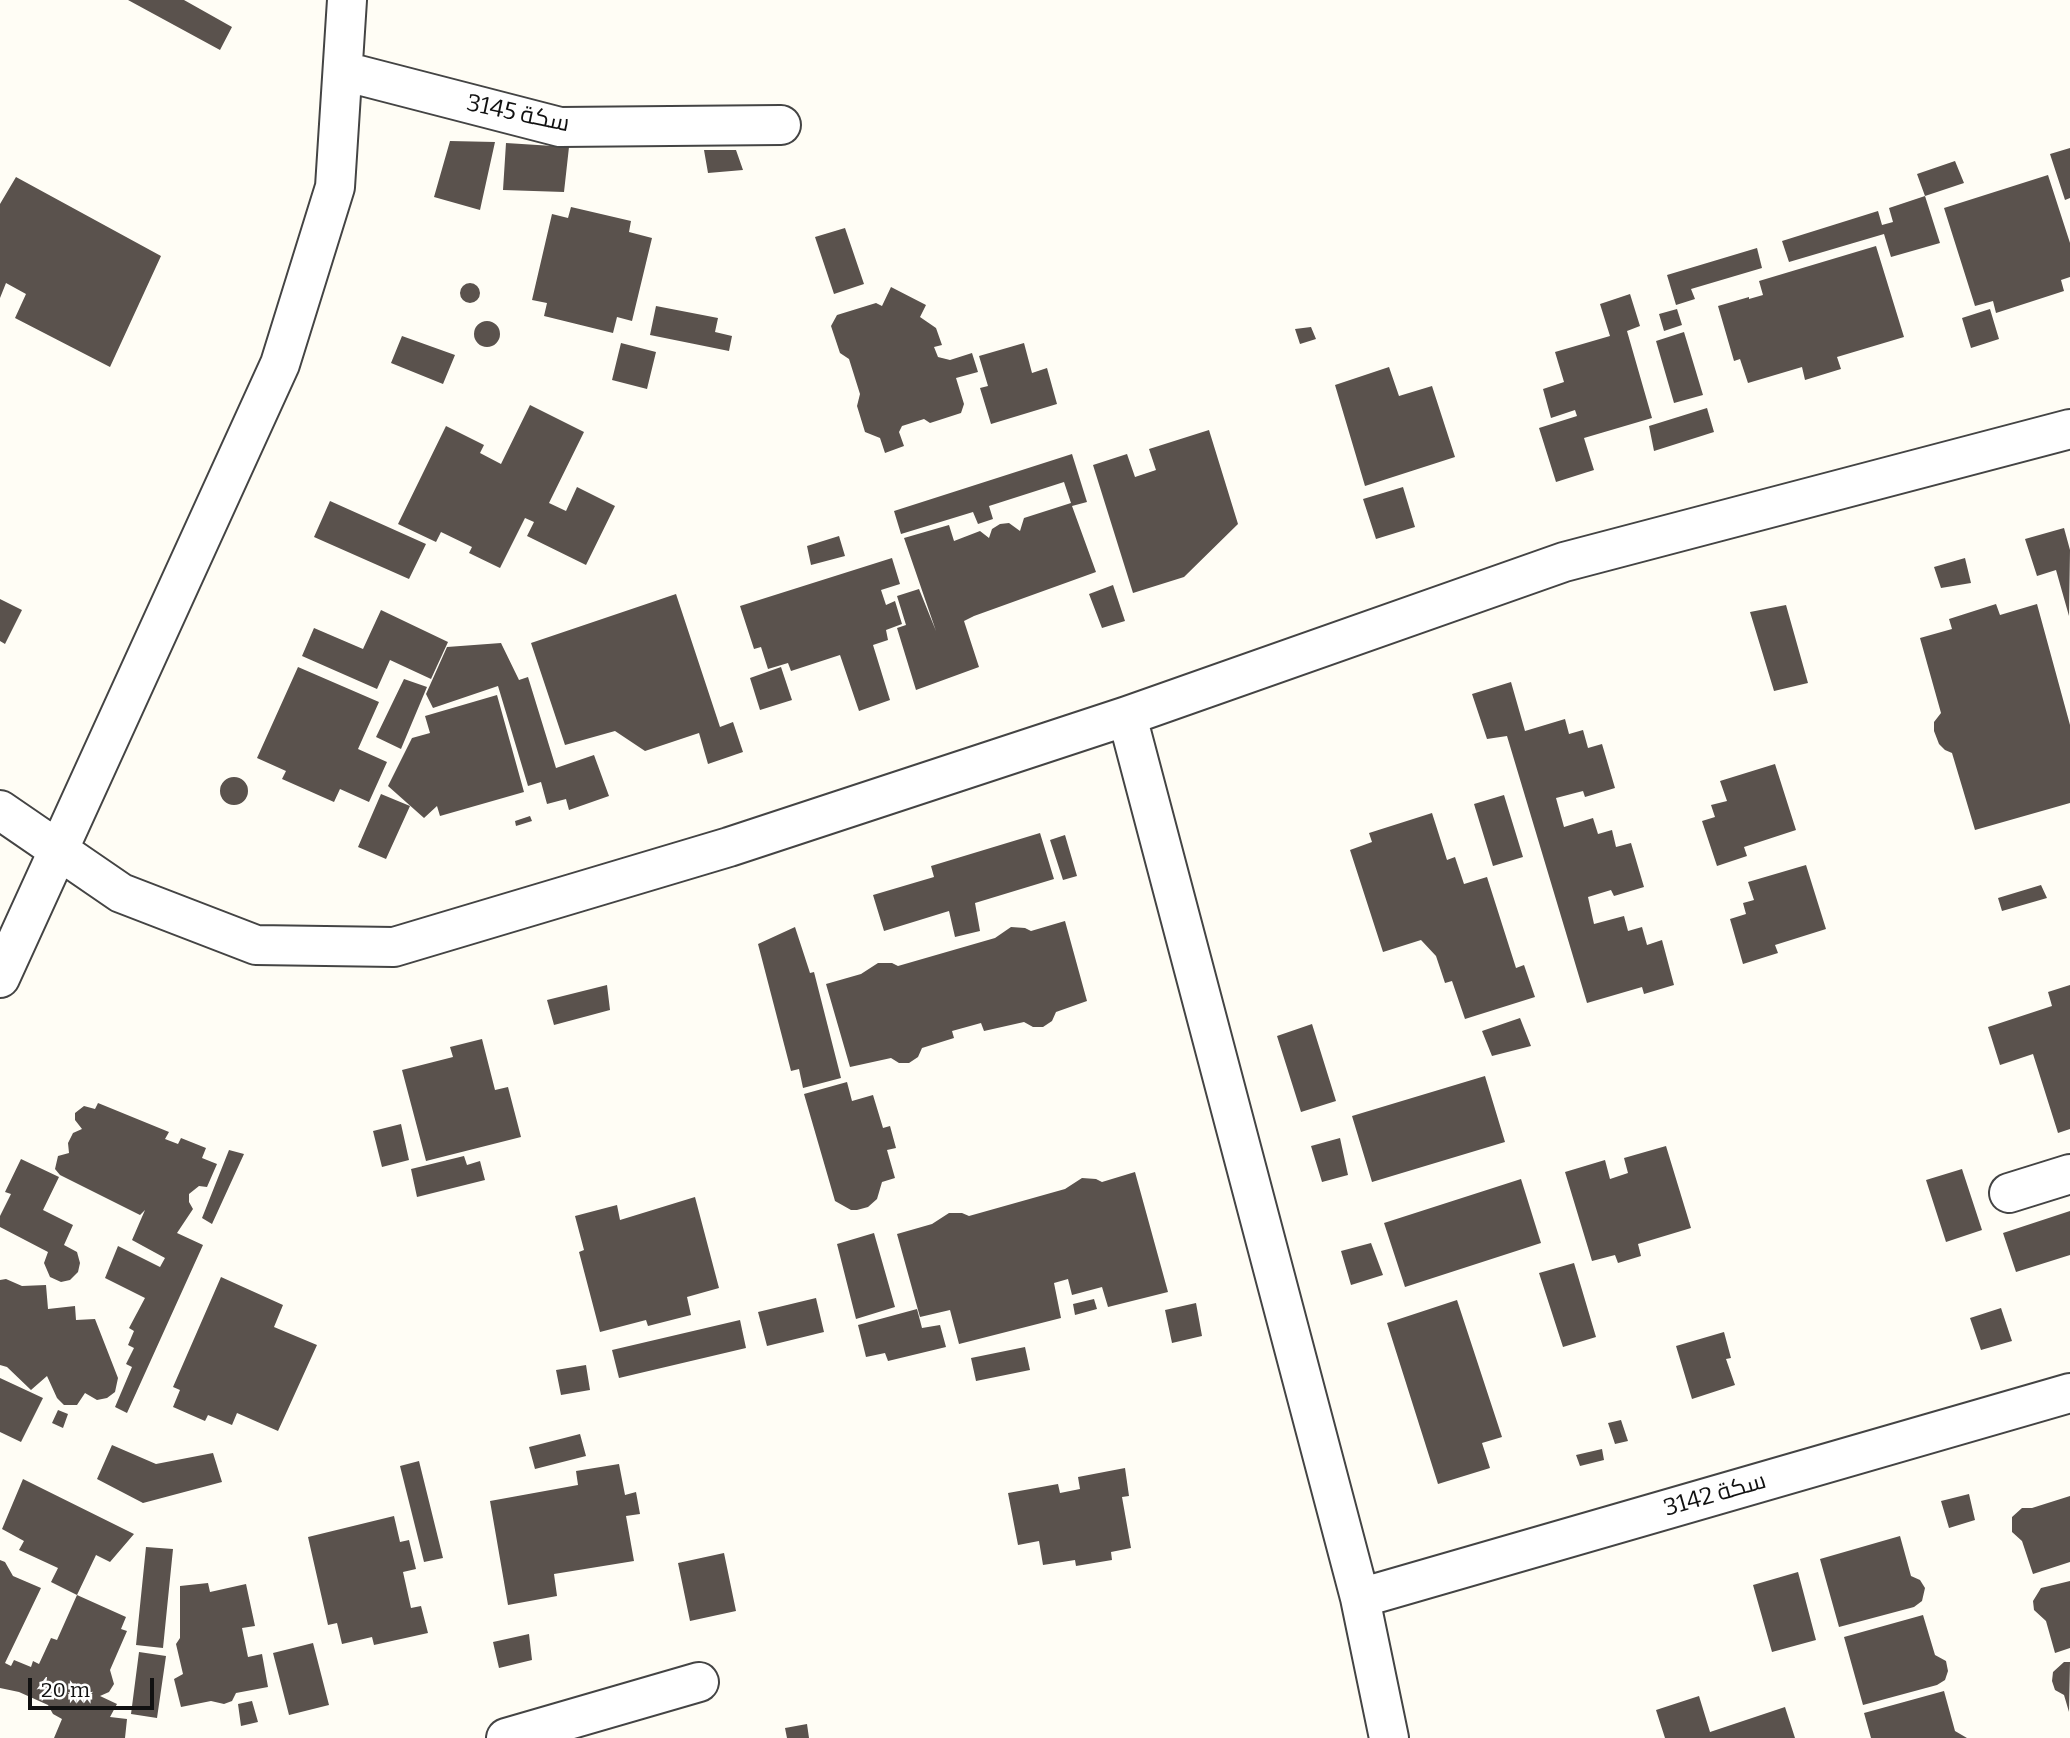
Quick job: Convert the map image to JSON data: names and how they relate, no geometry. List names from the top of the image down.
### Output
{
  "streets": {
    "street": ["سكة 3145", "سكة 3142"]
  },
  "scale_bar": "20 m"
}
